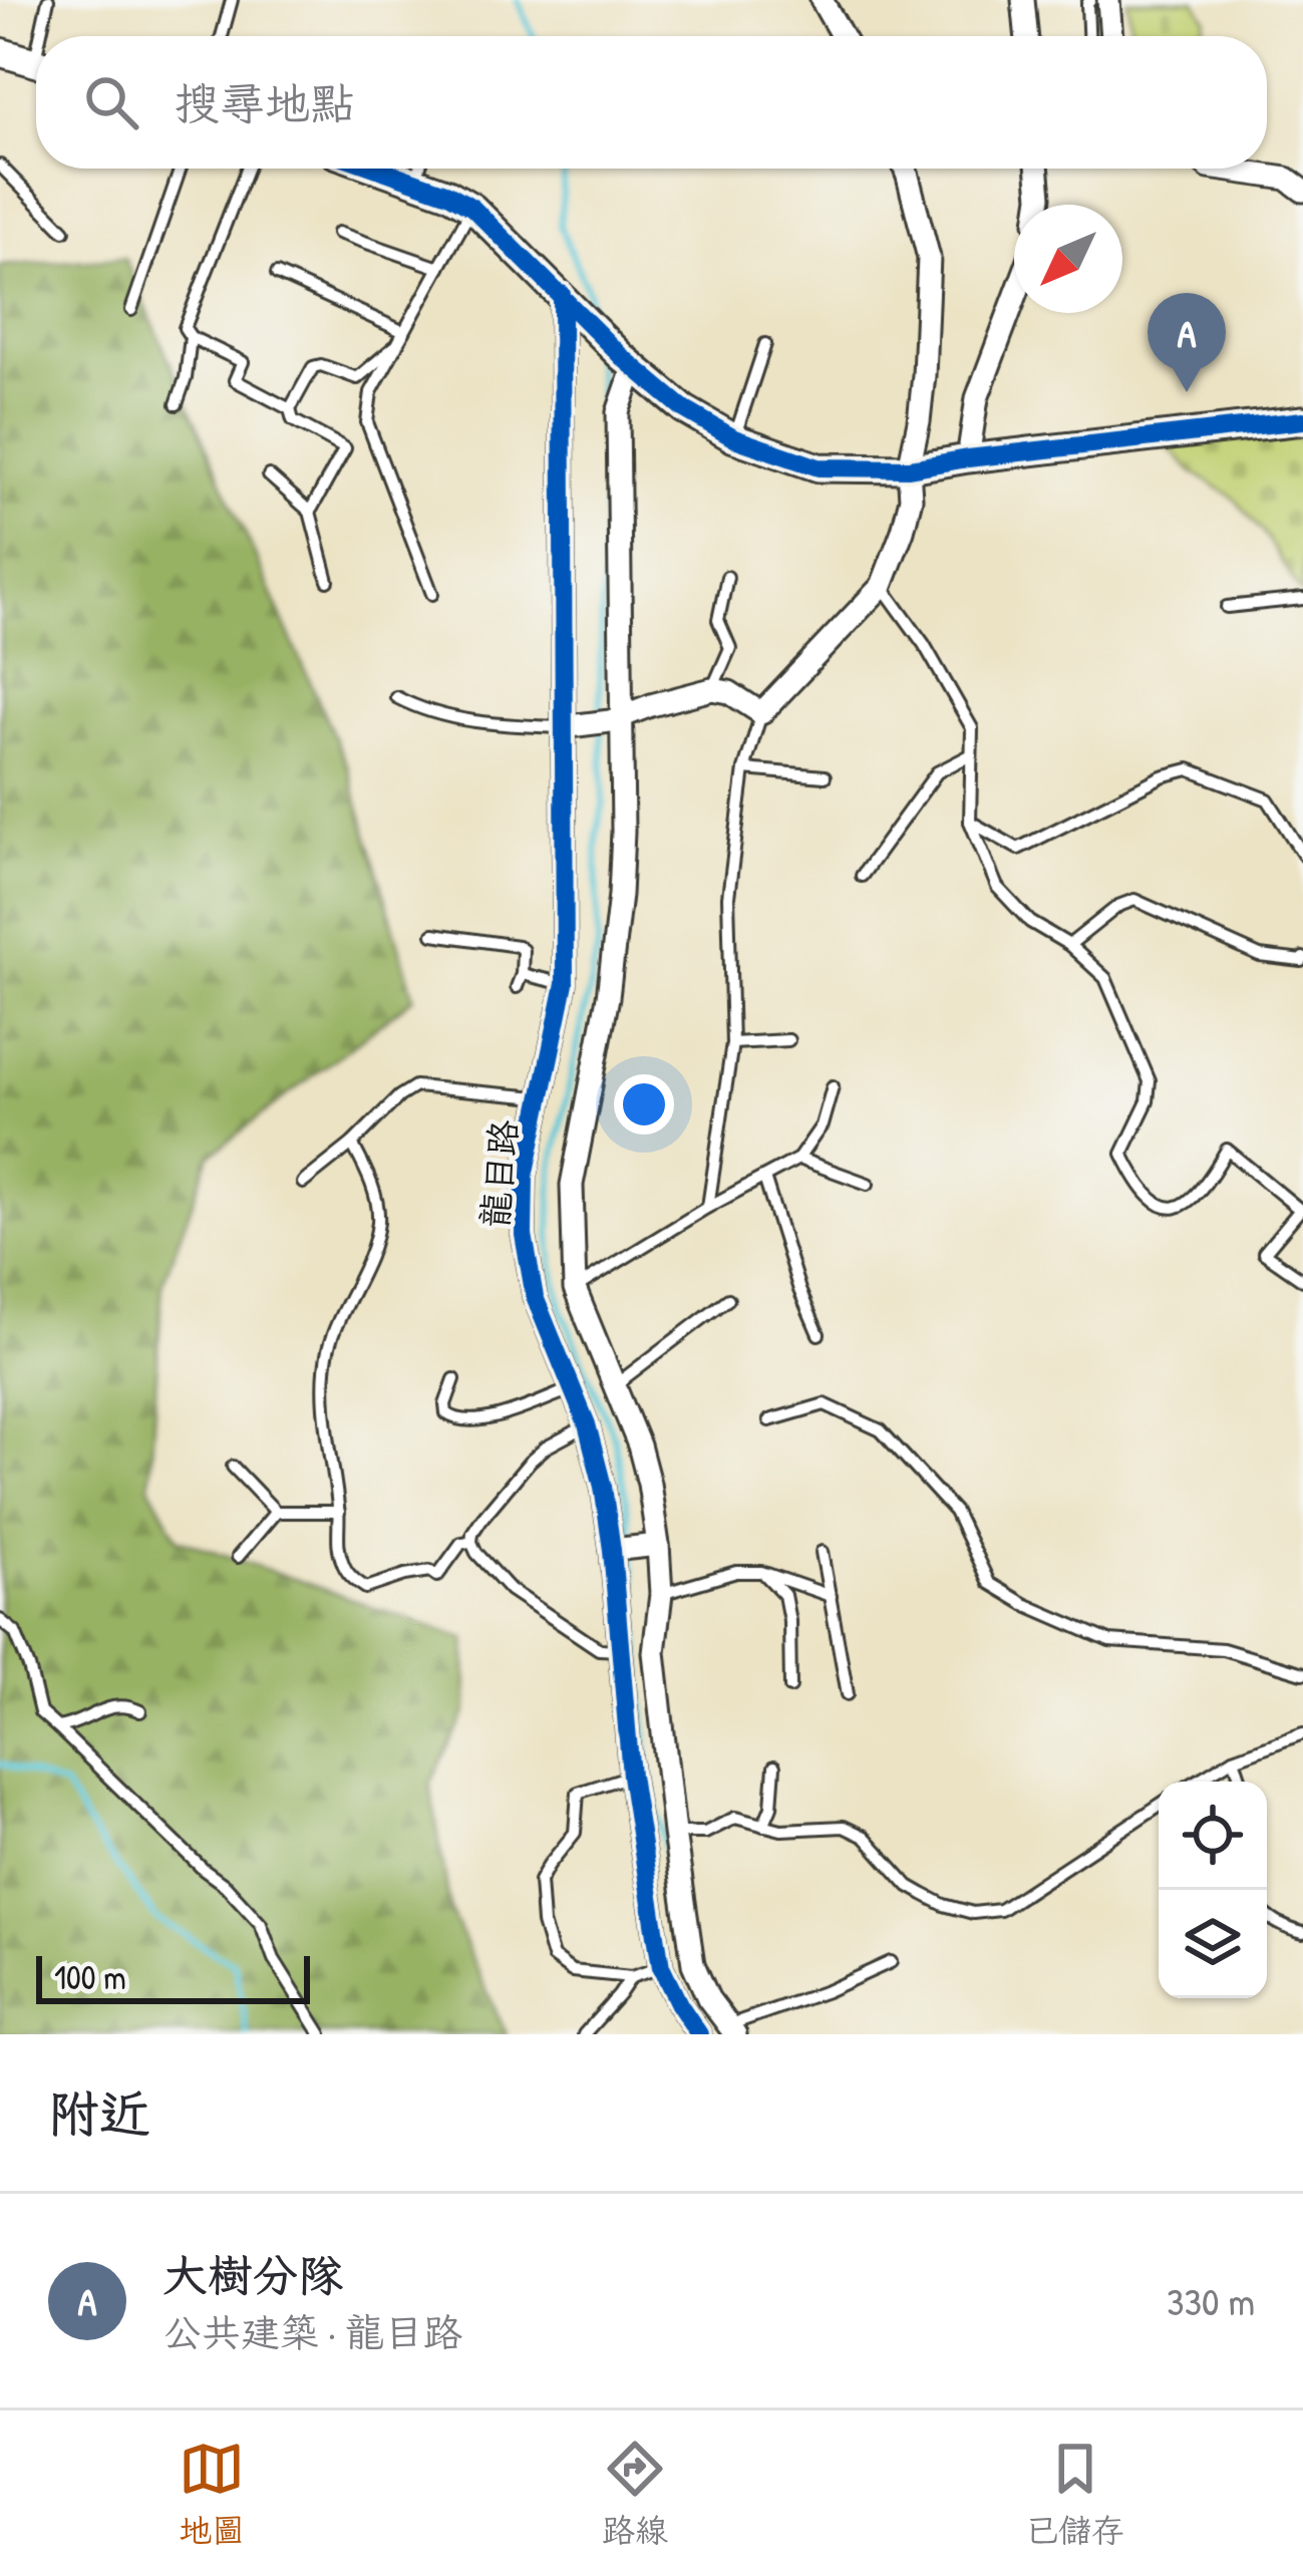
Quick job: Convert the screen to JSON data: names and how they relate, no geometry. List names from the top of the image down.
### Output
{
  "streets": {
    "street": ["龍目路"]
  },
  "scale_bar": "100 m",
  "north": "bottom left",
  "page": {
    "search": "搜尋地點",
    "pins": "A",
    "scale": "100 m",
    "heading": "附近",
    "list": [
      {
        "mark": "A",
        "name": "大樹分隊",
        "note": "公共建築 · 龍目路",
        "value": "330 m"
      }
    ],
    "nav": ["地圖", "路線", "已儲存"]
  }
}
